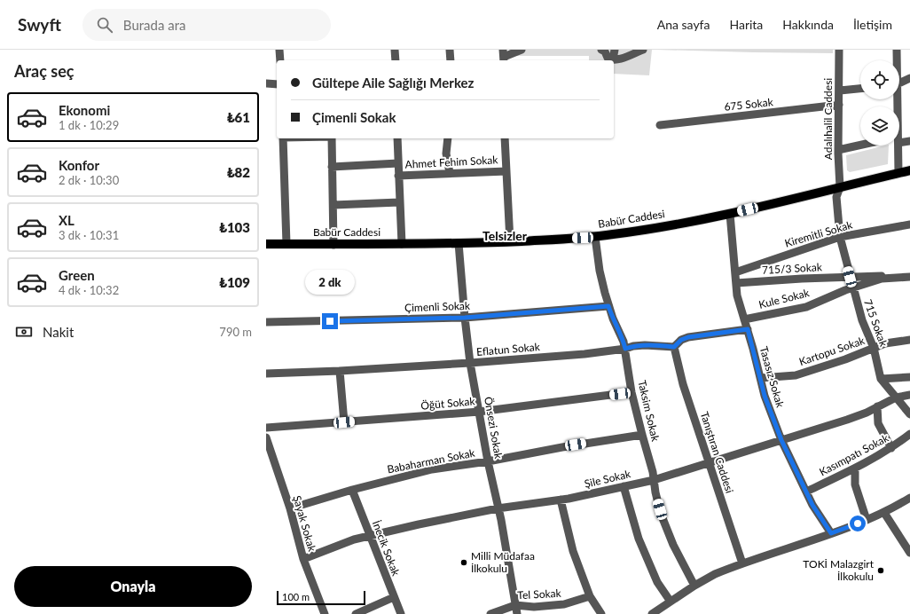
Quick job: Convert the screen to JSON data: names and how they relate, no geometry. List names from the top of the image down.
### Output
{
  "streets": {
    "main road": ["Babür Caddesi"],
    "street": [
      "675 Sokak",
      "Adalıhalil Caddesi",
      "Ahmet Fehim Sokak",
      "Kiremitli Sokak",
      "715/3 Sokak",
      "Kule Sokak",
      "Çimenli Sokak",
      "715 Sokak",
      "Eflatun Sokak",
      "Kartopu Sokak",
      "Tasasız Sokak",
      "Öğüt Sokak",
      "Taksim Sokak",
      "Önsezi Sokak",
      "Tanıştıran Caddesi",
      "Kasımpatı Sokak",
      "Babaharman Sokak",
      "Şile Sokak",
      "Şayak Sokak",
      "İnecik Sokak",
      "Tel Sokak"
    ]
  },
  "crossings": [
    ["675 Sokak", "Adalıhalil Caddesi"],
    ["Adalıhalil Caddesi", "Babür Caddesi"],
    ["Adalıhalil Caddesi", "715 Sokak"],
    ["Babür Caddesi", "715 Sokak"],
    ["Babür Caddesi", "Tasasız Sokak"],
    ["Babür Caddesi", "Taksim Sokak"],
    ["Babür Caddesi", "Önsezi Sokak"],
    ["Kiremitli Sokak", "715 Sokak"],
    ["Kiremitli Sokak", "Tasasız Sokak"],
    ["715/3 Sokak", "Kule Sokak"],
    ["715/3 Sokak", "715 Sokak"],
    ["715/3 Sokak", "Tasasız Sokak"],
    ["Kule Sokak", "715 Sokak"],
    ["Kule Sokak", "Tasasız Sokak"],
    ["Çimenli Sokak", "Taksim Sokak"],
    ["Çimenli Sokak", "Önsezi Sokak"],
    ["715 Sokak", "Kartopu Sokak"],
    ["715 Sokak", "Şile Sokak"],
    ["Eflatun Sokak", "Taksim Sokak"],
    ["Eflatun Sokak", "Önsezi Sokak"],
    ["Eflatun Sokak", "Tanıştıran Caddesi"],
    ["Kartopu Sokak", "Tasasız Sokak"],
    ["Tasasız Sokak", "Kasımpatı Sokak"],
    ["Tasasız Sokak", "Şile Sokak"],
    ["Öğüt Sokak", "Taksim Sokak"],
    ["Öğüt Sokak", "Önsezi Sokak"],
    ["Taksim Sokak", "Babaharman Sokak"],
    ["Taksim Sokak", "Şile Sokak"],
    ["Önsezi Sokak", "Babaharman Sokak"],
    ["Önsezi Sokak", "Şile Sokak"],
    ["Önsezi Sokak", "Tel Sokak"],
    ["Tanıştıran Caddesi", "Şile Sokak"],
    ["Babaharman Sokak", "Şayak Sokak"],
    ["Babaharman Sokak", "İnecik Sokak"],
    ["Şile Sokak", "Şayak Sokak"],
    ["Şile Sokak", "İnecik Sokak"]
  ],
  "districts": ["Telsizler"],
  "places": ["Milli Müdafaa İlkokulu", "TOKİ Malazgirt İlkokulu"],
  "scale_bar": "100 m",
  "page": {
    "header": "Swyft",
    "search": "Burada ara",
    "nav": [
      "Ana sayfa",
      "Harita",
      "Hakkında",
      "İletişim"
    ],
    "heading": "Araç seç",
    "banner": ["Gültepe Aile Sağlığı Merkez", "Çimenli Sokak"],
    "list": [
      {
        "name": "Ekonomi",
        "note": "1 dk · 10:29",
        "value": "₺61"
      },
      {
        "name": "Konfor",
        "note": "2 dk · 10:30",
        "value": "₺82"
      },
      {
        "name": "XL",
        "note": "3 dk · 10:31",
        "value": "₺103"
      },
      {
        "name": "Green",
        "note": "4 dk · 10:32",
        "value": "₺109"
      }
    ],
    "bubble": "2 dk",
    "pay": ["Nakit", "790 m"],
    "buttons": "Onayla",
    "scale": "100 m"
  }
}
